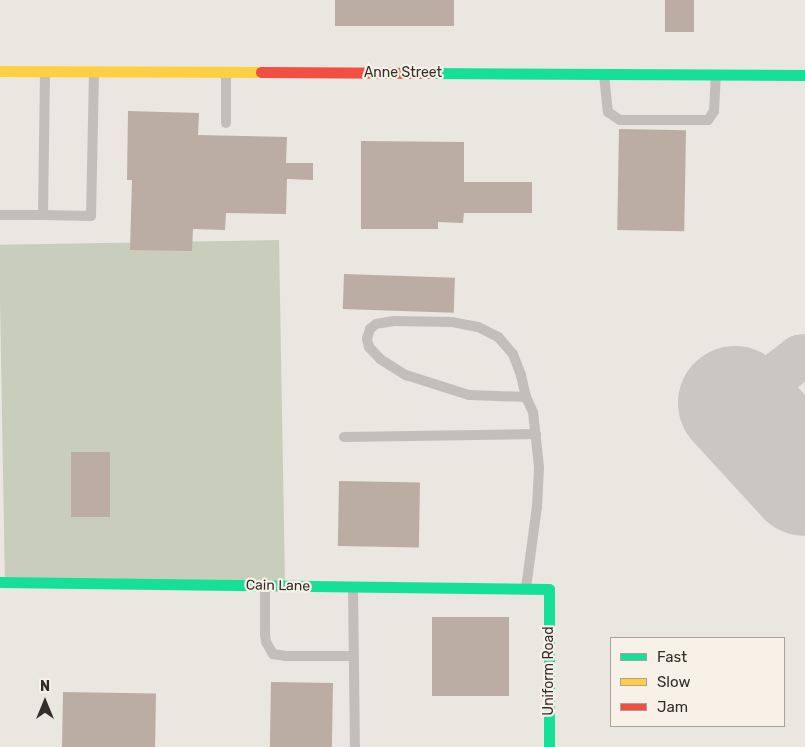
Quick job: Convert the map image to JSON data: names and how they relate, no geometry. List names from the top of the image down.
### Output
{
  "streets": {
    "street": ["Anne Street", "Cain Lane", "Uniform Road"]
  },
  "crossings": [
    ["Cain Lane", "Uniform Road"]
  ],
  "legend": ["Fast", "Slow", "Jam"],
  "north": "top"
}
